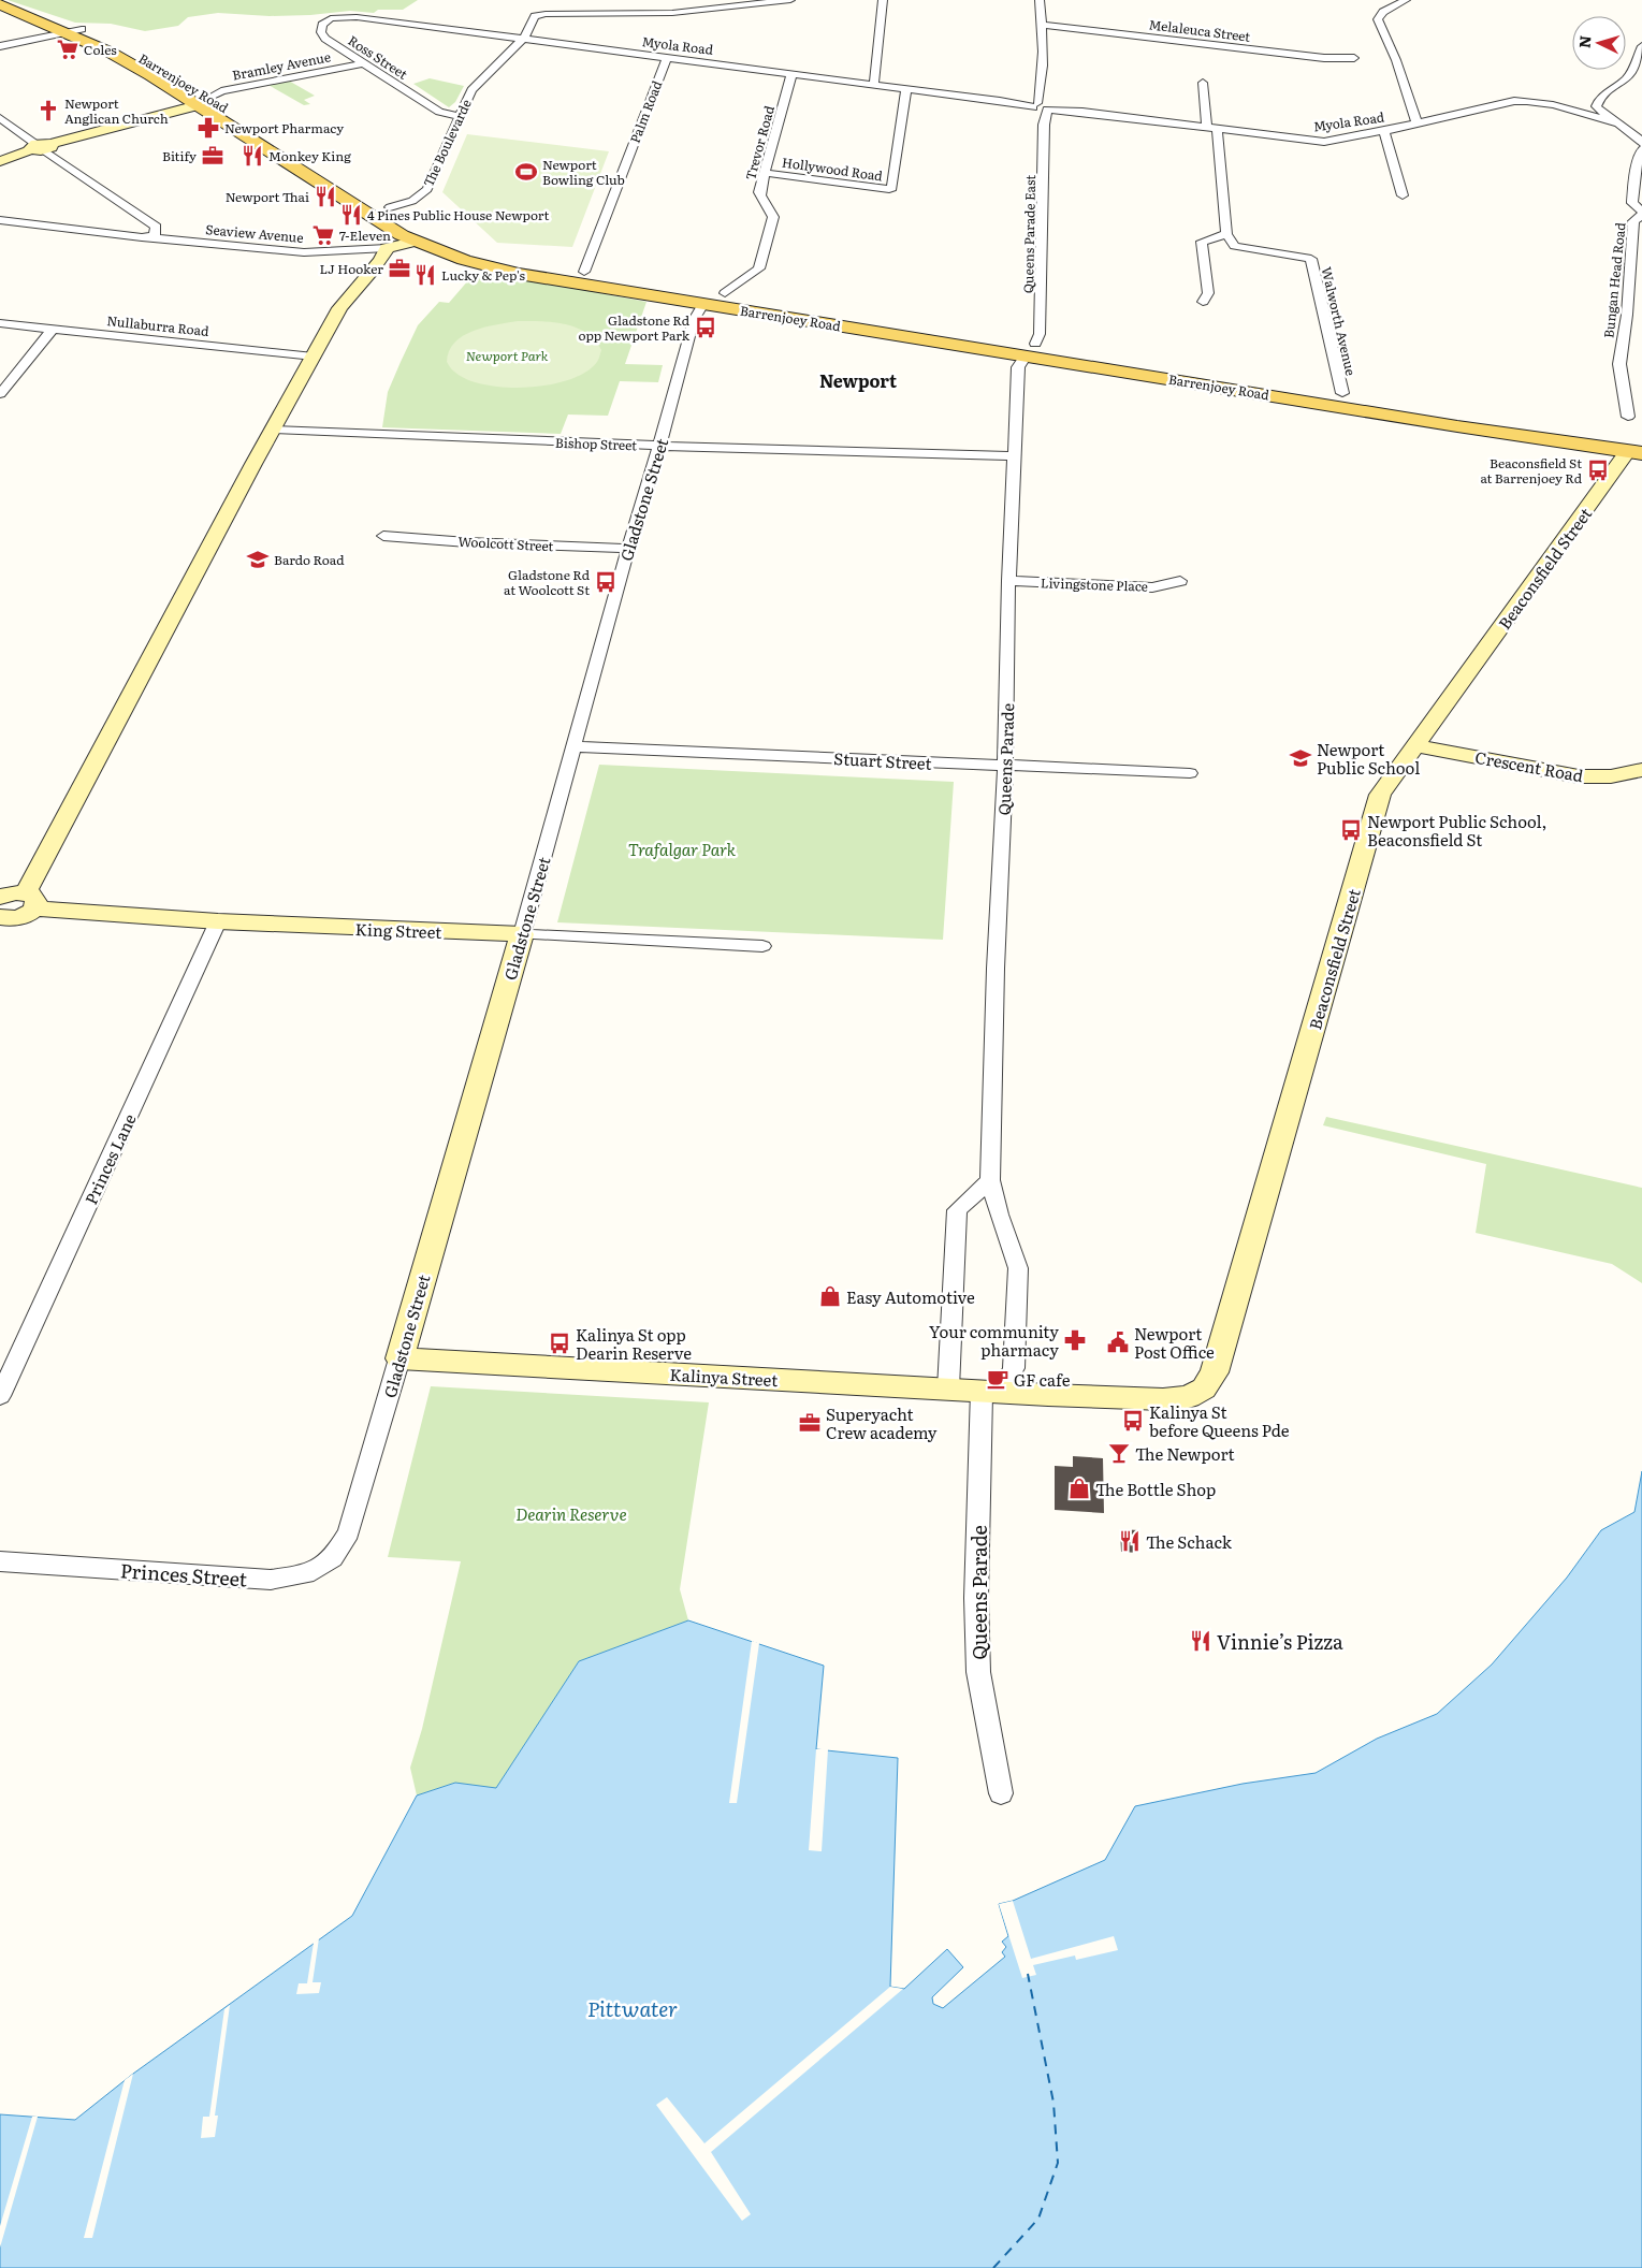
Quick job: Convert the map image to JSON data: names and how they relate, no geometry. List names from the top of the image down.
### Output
{
  "streets": {
    "main road": ["Barrenjoey Road", "The Boulevarde"],
    "street": [
      "Melaleuca Street",
      "Myola Road",
      "Ross Street",
      "Bramley Avenue",
      "Palm Road",
      "Trevor Road",
      "Hollywood Road",
      "Seaview Avenue",
      "Queens Parade East",
      "Bungan Head Road",
      "Walworth Avenue",
      "Nullaburra Road",
      "Bishop Street",
      "Gladstone Street",
      "Woolcott Street",
      "Beaconsfield Street",
      "Livingstone Place",
      "Queens Parade",
      "Stuart Street",
      "Crescent Road",
      "King Street",
      "Princes Lane",
      "Kalinya Street",
      "Princes Street"
    ]
  },
  "crossings": [
    ["Myola Road", "Ross Street"],
    ["Myola Road", "Palm Road"],
    ["Myola Road", "The Boulevarde"],
    ["Myola Road", "Trevor Road"],
    ["Myola Road", "Hollywood Road"],
    ["Myola Road", "Queens Parade East"],
    ["Ross Street", "Bramley Avenue"],
    ["Ross Street", "The Boulevarde"],
    ["Bramley Avenue", "Barrenjoey Road"],
    ["Barrenjoey Road", "Palm Road"],
    ["Barrenjoey Road", "The Boulevarde"],
    ["Barrenjoey Road", "Trevor Road"],
    ["Barrenjoey Road", "Queens Parade East"],
    ["Barrenjoey Road", "Walworth Avenue"],
    ["Barrenjoey Road", "Gladstone Street"],
    ["Barrenjoey Road", "Beaconsfield Street"],
    ["Barrenjoey Road", "Queens Parade"],
    ["Trevor Road", "Hollywood Road"],
    ["Queens Parade East", "Queens Parade"],
    ["Bishop Street", "Gladstone Street"],
    ["Bishop Street", "Queens Parade"],
    ["Gladstone Street", "Woolcott Street"],
    ["Gladstone Street", "Stuart Street"],
    ["Gladstone Street", "King Street"],
    ["Gladstone Street", "Kalinya Street"],
    ["Gladstone Street", "Princes Street"],
    ["Beaconsfield Street", "Crescent Road"],
    ["Beaconsfield Street", "Kalinya Street"],
    ["Livingstone Place", "Queens Parade"],
    ["Queens Parade", "Stuart Street"],
    ["Queens Parade", "Kalinya Street"],
    ["King Street", "Princes Lane"]
  ],
  "districts": ["Newport"],
  "water": ["Pittwater"],
  "parks": ["Newport Park", "Trafalgar Park", "Dearin Reserve"],
  "places": {
    "supermarket": ["Coles", "7-Eleven"],
    "church": ["Newport Anglican Church"],
    "pharmacy": ["Newport Pharmacy", "Your community pharmacy"],
    "office": ["Bitify", "LJ Hooker", "Superyacht Crew academy"],
    "restaurant": [
      "Monkey King",
      "Newport Thai",
      "4 Pines Public House Newport",
      "Lucky & Pep's",
      "The Schack",
      "Vinnie’s Pizza"
    ],
    "sports": ["Newport Bowling Club"],
    "bus stop": [
      "Gladstone Rd opp Newport Park",
      "Beaconsfield St at Barrenjoey Rd",
      "Gladstone Rd at Woolcott St",
      "Newport Public School, Beaconsfield St",
      "Kalinya St opp Dearin Reserve",
      "Kalinya St before Queens Pde"
    ],
    "school or university": ["Bardo Road", "Newport Public School"],
    "shop": ["Easy Automotive", "The Bottle Shop"],
    "public building": ["Newport Post Office"],
    "cafe": ["GF cafe"],
    "bar": ["The Newport"]
  },
  "north": "left"
}
